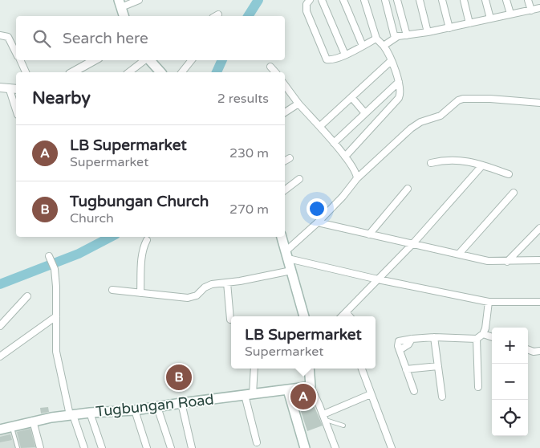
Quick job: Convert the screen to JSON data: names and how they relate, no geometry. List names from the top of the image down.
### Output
{
  "streets": {
    "main road": ["Tugbungan Road"]
  },
  "page": {
    "search": "Search here",
    "heading": ["Nearby", "2 results"],
    "list": [
      {
        "mark": "A",
        "name": "LB Supermarket",
        "note": "Supermarket",
        "value": "230 m"
      },
      {
        "mark": "B",
        "name": "Tugbungan Church",
        "note": "Church",
        "value": "270 m"
      }
    ],
    "popup": ["LB Supermarket", "Supermarket"],
    "map_buttons": ["+", "−"],
    "pins": ["B", "A"]
  }
}
